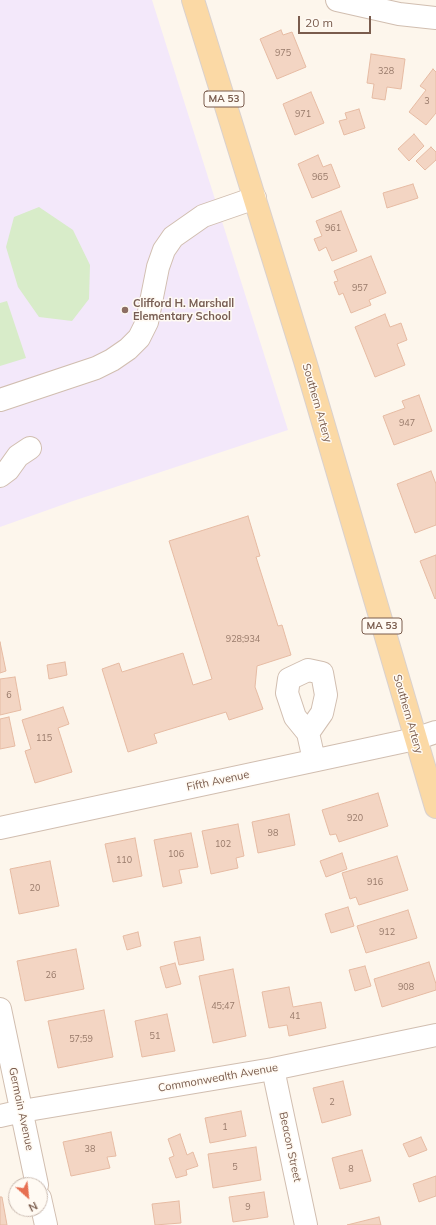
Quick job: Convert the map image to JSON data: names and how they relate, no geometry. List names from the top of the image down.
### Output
{
  "streets": {
    "main road": ["MA 53", "Southern Artery"],
    "street": [
      "Fifth Avenue",
      "Commonwealth Avenue",
      "Germain Avenue",
      "Beacon Street"
    ]
  },
  "crossings": [
    ["Southern Artery", "Fifth Avenue"],
    ["Commonwealth Avenue", "Germain Avenue"],
    ["Commonwealth Avenue", "Beacon Street"]
  ],
  "places": ["Clifford H. Marshall Elementary School"],
  "house_numbers": [
    "975",
    "328",
    "3",
    "971",
    "965",
    "961",
    "957",
    "947",
    "928;934",
    "6",
    "115",
    "920",
    "98",
    "102",
    "106",
    "110",
    "916",
    "20",
    "912",
    "26",
    "908",
    "45;47",
    "41",
    "51",
    "57;59",
    "2",
    "1",
    "38",
    "5",
    "8",
    "9"
  ],
  "scale_bar": "20 m",
  "north": "bottom right"
}
